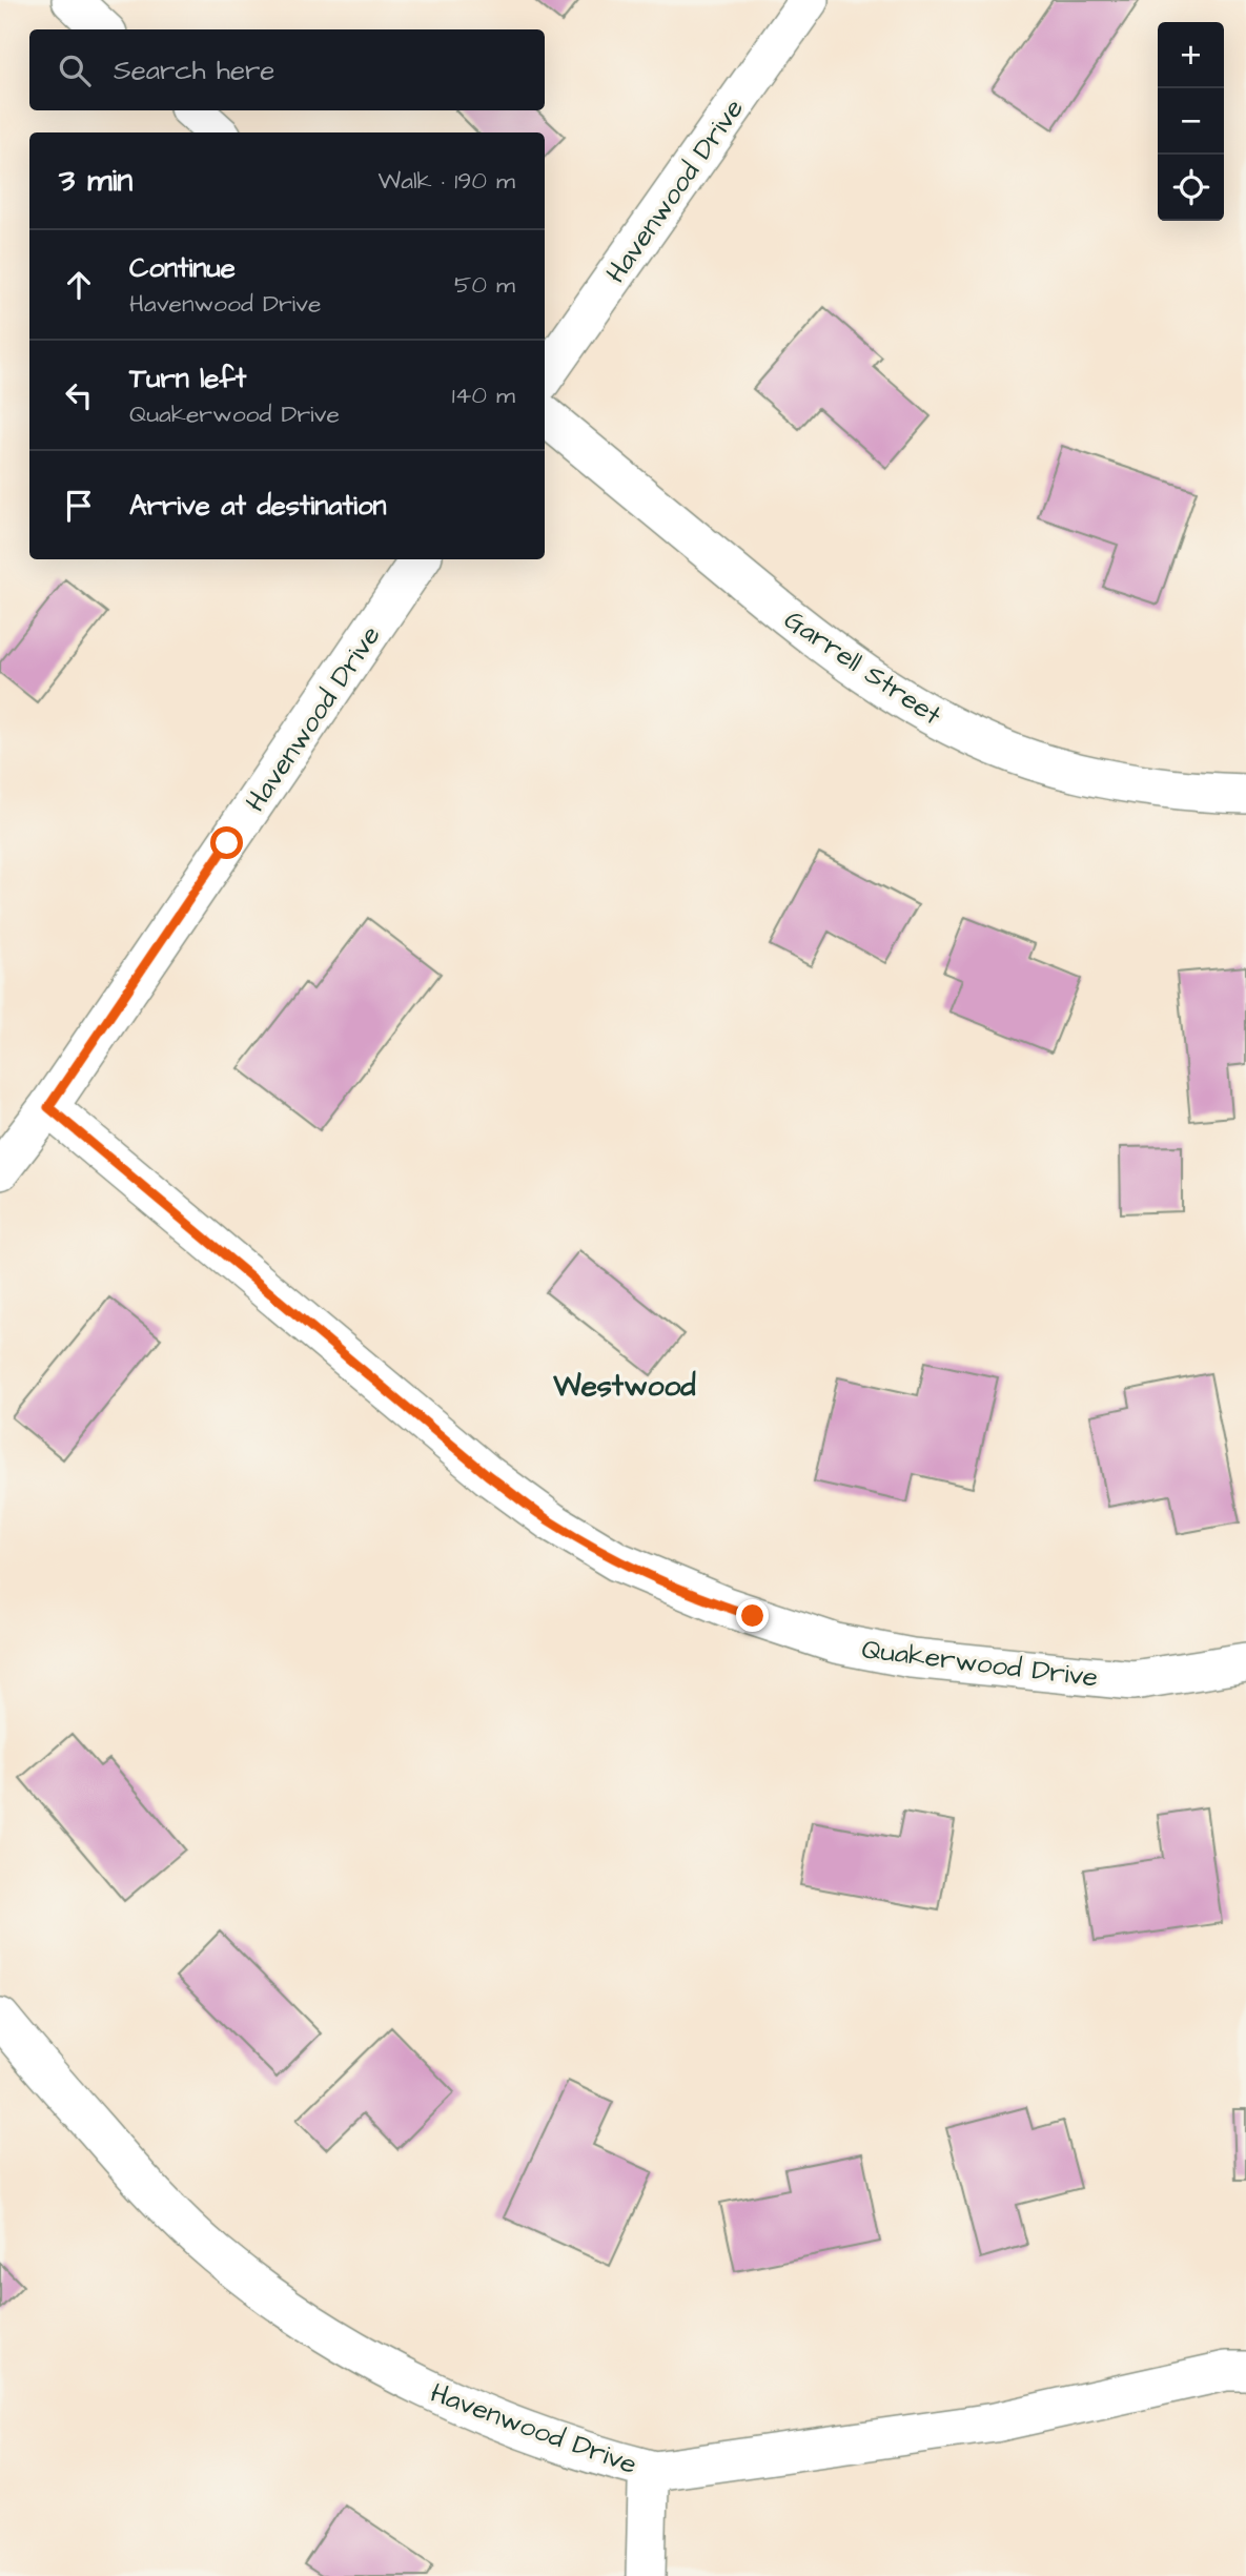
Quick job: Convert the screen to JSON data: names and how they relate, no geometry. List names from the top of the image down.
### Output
{
  "streets": {
    "street": ["Havenwood Drive", "Garrell Street", "Quakerwood Drive"]
  },
  "crossings": [
    ["Havenwood Drive", "Quakerwood Drive"]
  ],
  "districts": ["Westwood"],
  "page": {
    "map_buttons": ["+", "−"],
    "search": "Search here",
    "heading": ["3 min", "Walk · 190 m"],
    "list": [
      ["Continue", "Havenwood Drive", "50 m"],
      ["Turn left", "Quakerwood Drive", "140 m"],
      "Arrive at destination"
    ]
  }
}
